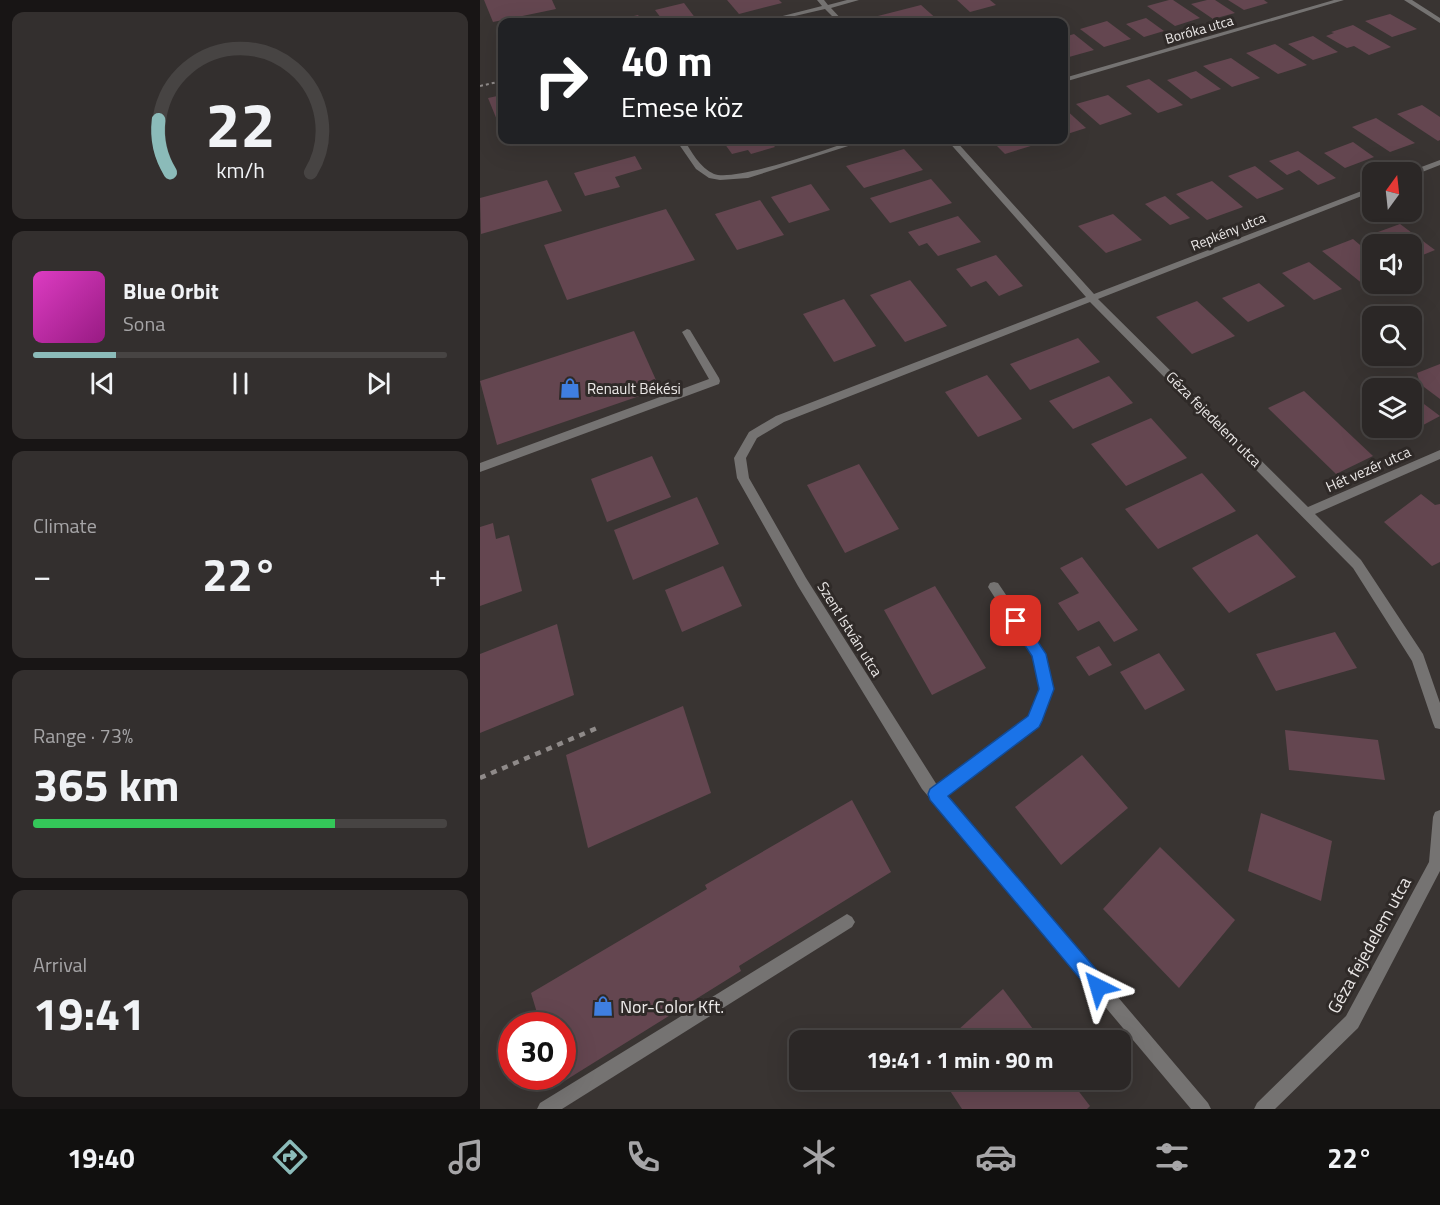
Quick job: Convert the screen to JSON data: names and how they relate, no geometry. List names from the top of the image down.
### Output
{
  "streets": {
    "street": [
      "Boróka utca",
      "Repkény utca",
      "Géza fejedelem utca",
      "Hét vezér utca",
      "Szent István utca"
    ]
  },
  "crossings": [
    ["Repkény utca", "Géza fejedelem utca"],
    ["Repkény utca", "Szent István utca"],
    ["Géza fejedelem utca", "Hét vezér utca"],
    ["Géza fejedelem utca", "Szent István utca"]
  ],
  "places": {
    "shop": ["Renault Békési", "Nor-Color Kft."]
  },
  "north": "top",
  "page": {
    "turn": ["40 m", "Emese köz"],
    "song": ["Blue Orbit", "Sona"],
    "tile": [
      "Climate",
      ["Range · 73%", "365 km"],
      ["Arrival", "19:41"]
    ],
    "heat": ["−", "22°", "+"],
    "limit": "30",
    "trip": "19:41 · 1 min · 90 m",
    "tabs": ["19:40", "22°"],
    "gauge": ["22", "km/h"]
  }
}
